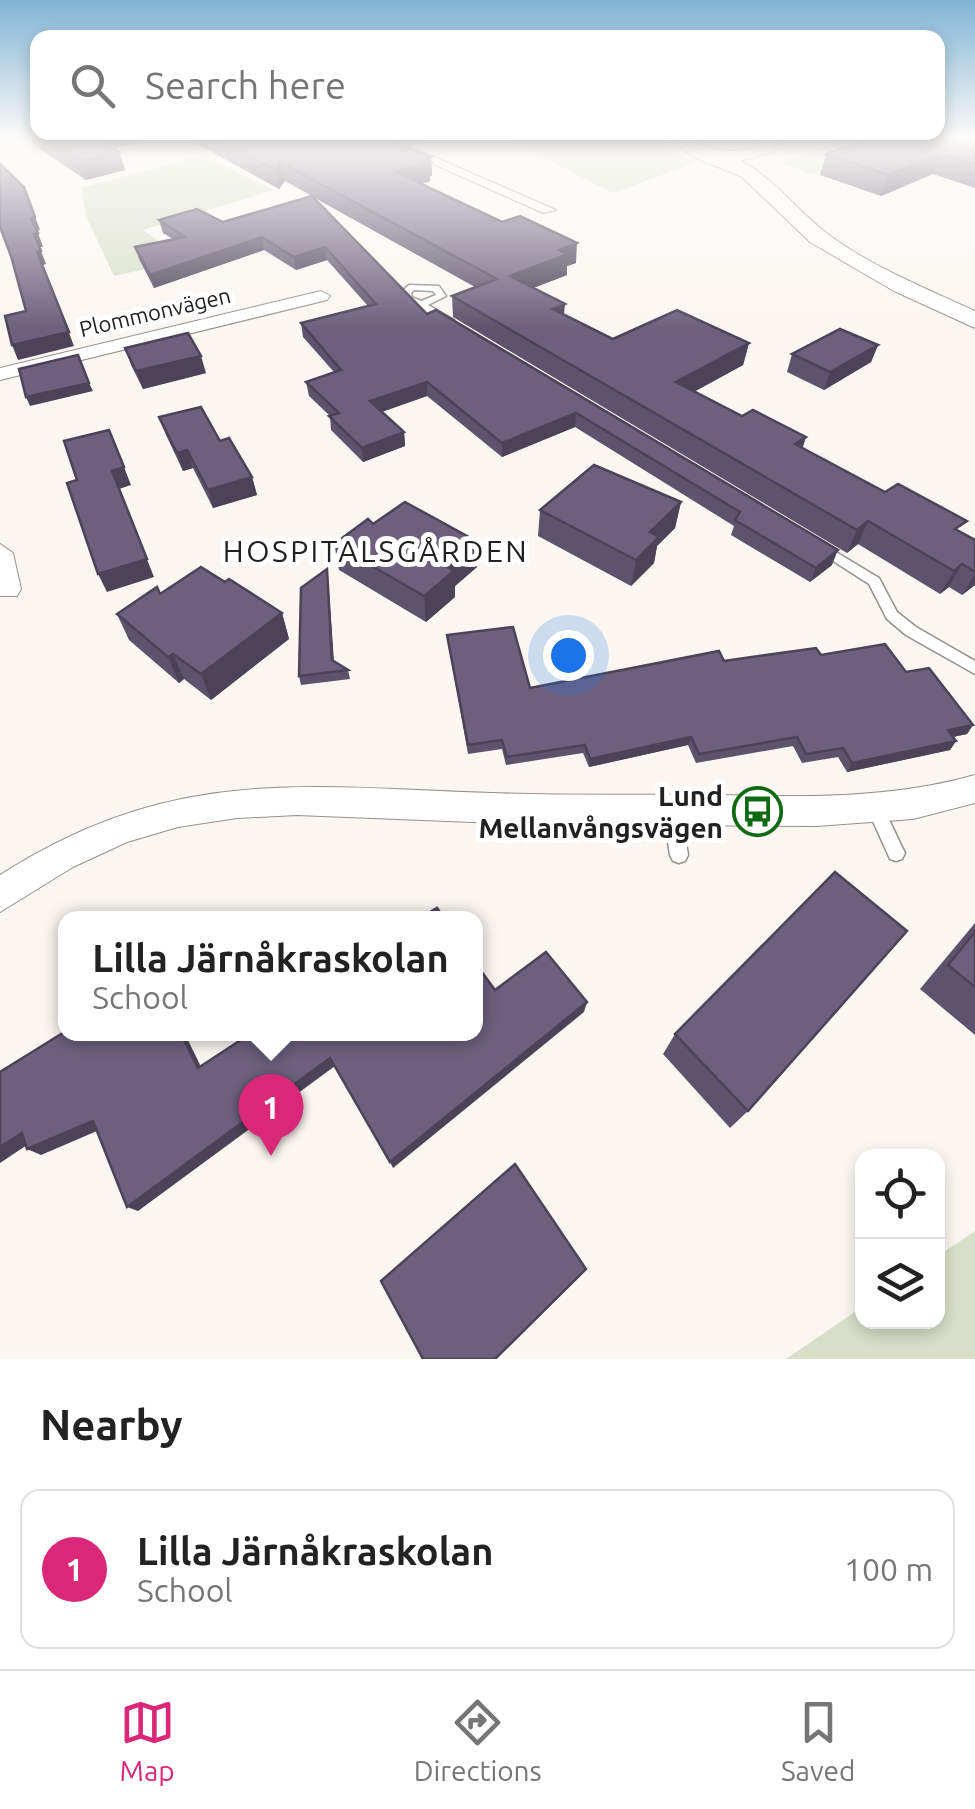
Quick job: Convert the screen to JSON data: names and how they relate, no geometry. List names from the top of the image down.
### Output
{
  "streets": {
    "street": ["Plommonvägen"]
  },
  "districts": ["HOSPITALSGÅRDEN"],
  "places": {
    "bus stop": ["Lund Mellanvångsvägen"]
  },
  "page": {
    "search": "Search here",
    "popup": ["Lilla Järnåkraskolan", "School"],
    "pins": "1",
    "heading": "Nearby",
    "list": [
      {
        "mark": "1",
        "name": "Lilla Järnåkraskolan",
        "note": "School",
        "value": "100 m"
      }
    ],
    "nav": ["Map", "Directions", "Saved"]
  }
}
